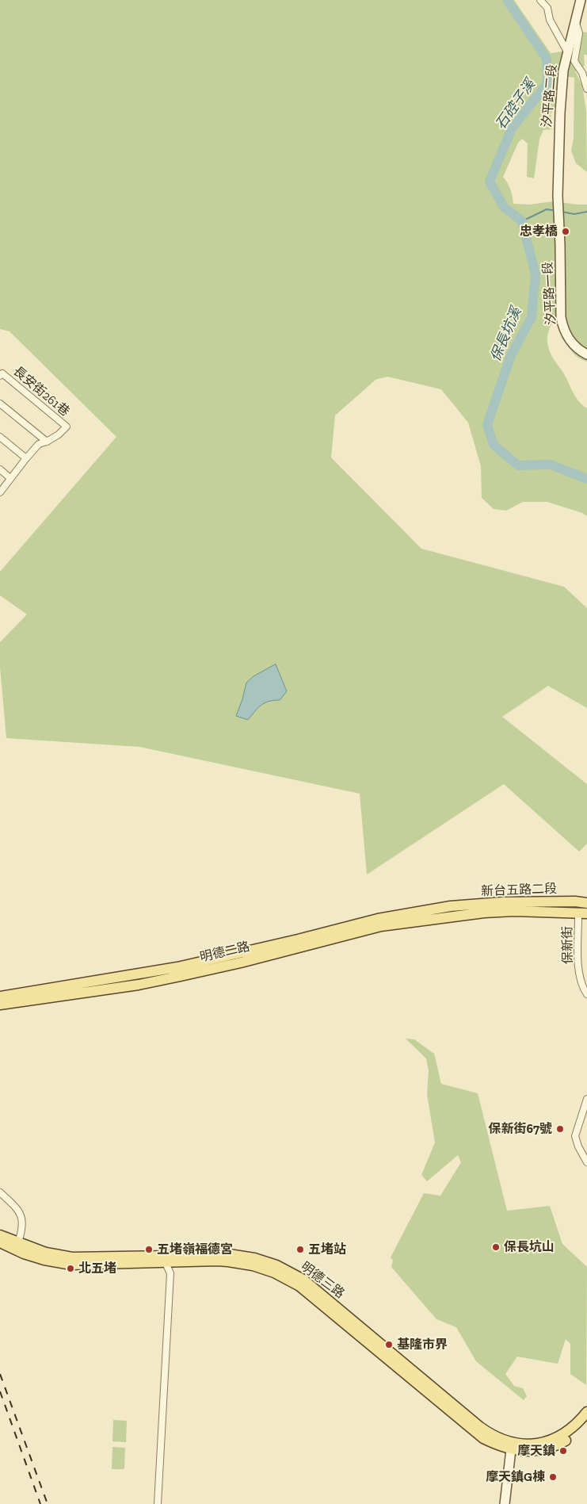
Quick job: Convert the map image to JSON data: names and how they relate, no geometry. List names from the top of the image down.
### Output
{
  "streets": {
    "main road": ["新台五路二段", "明德二路", "明德三路"],
    "street": [
      "汐平路二段",
      "汐平路一段",
      "長安街261巷",
      "保新街"
    ]
  },
  "crossings": [
    ["汐平路二段", "汐平路一段"],
    ["新台五路二段", "保新街"],
    ["新台五路二段", "明德二路"]
  ],
  "water": ["石硿子溪", "保長坑溪"],
  "places": [
    "忠孝橋",
    "保新街67號",
    "保長坑山",
    "五堵嶺福德宮",
    "五堵站",
    "北五堵",
    "基隆市界",
    "摩天鎮",
    "摩天鎮G棟"
  ]
}
